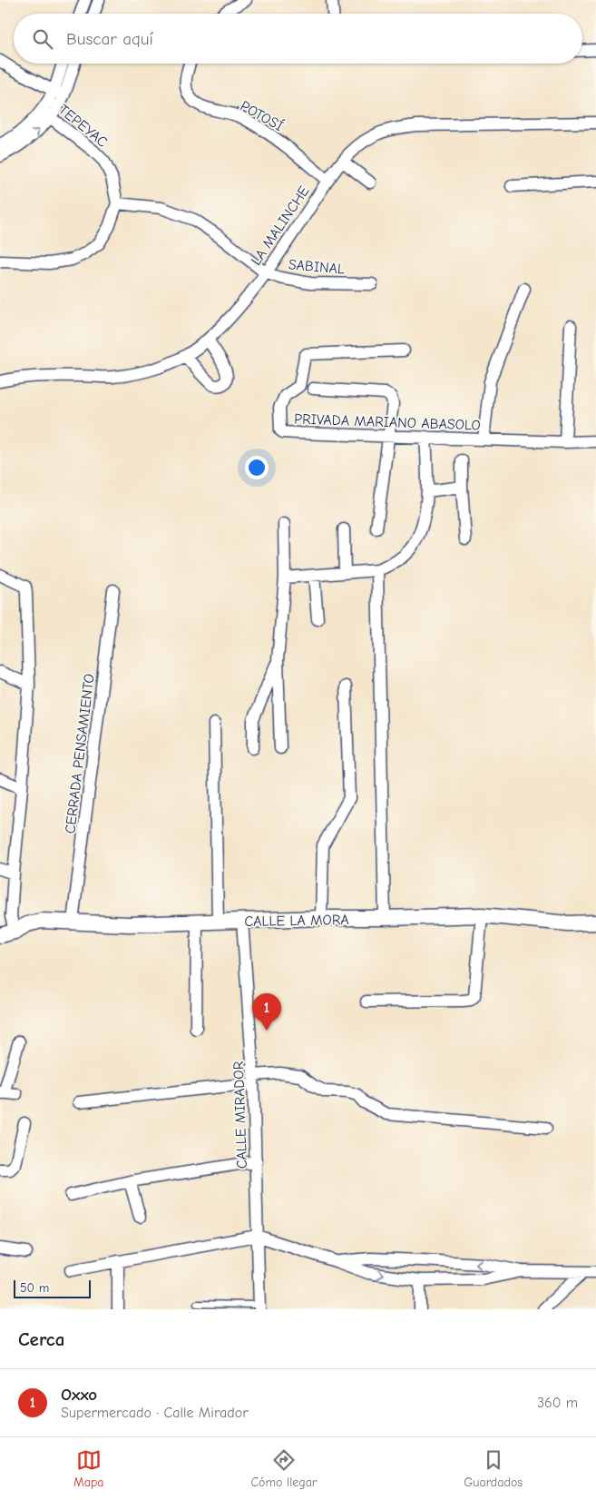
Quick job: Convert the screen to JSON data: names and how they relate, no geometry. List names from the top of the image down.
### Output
{
  "streets": {
    "street": [
      "POTOSÍ",
      "TEPEYAC",
      "LA MALINCHE",
      "SABINAL",
      "PRIVADA MARIANO ABASOLO",
      "CERRADA PENSAMIENTO",
      "CALLE LA MORA",
      "CALLE MIRADOR"
    ]
  },
  "crossings": [
    ["POTOSÍ", "LA MALINCHE"],
    ["TEPEYAC", "SABINAL"],
    ["LA MALINCHE", "SABINAL"],
    ["CERRADA PENSAMIENTO", "CALLE LA MORA"],
    ["CALLE LA MORA", "CALLE MIRADOR"]
  ],
  "scale_bar": "50 m",
  "page": {
    "search": "Buscar aquí",
    "pins": "1",
    "scale": "50 m",
    "heading": "Cerca",
    "list": [
      {
        "mark": "1",
        "name": "Oxxo",
        "note": "Supermercado · Calle Mirador",
        "value": "360 m"
      }
    ],
    "nav": ["Mapa", "Cómo llegar", "Guardados"]
  }
}
